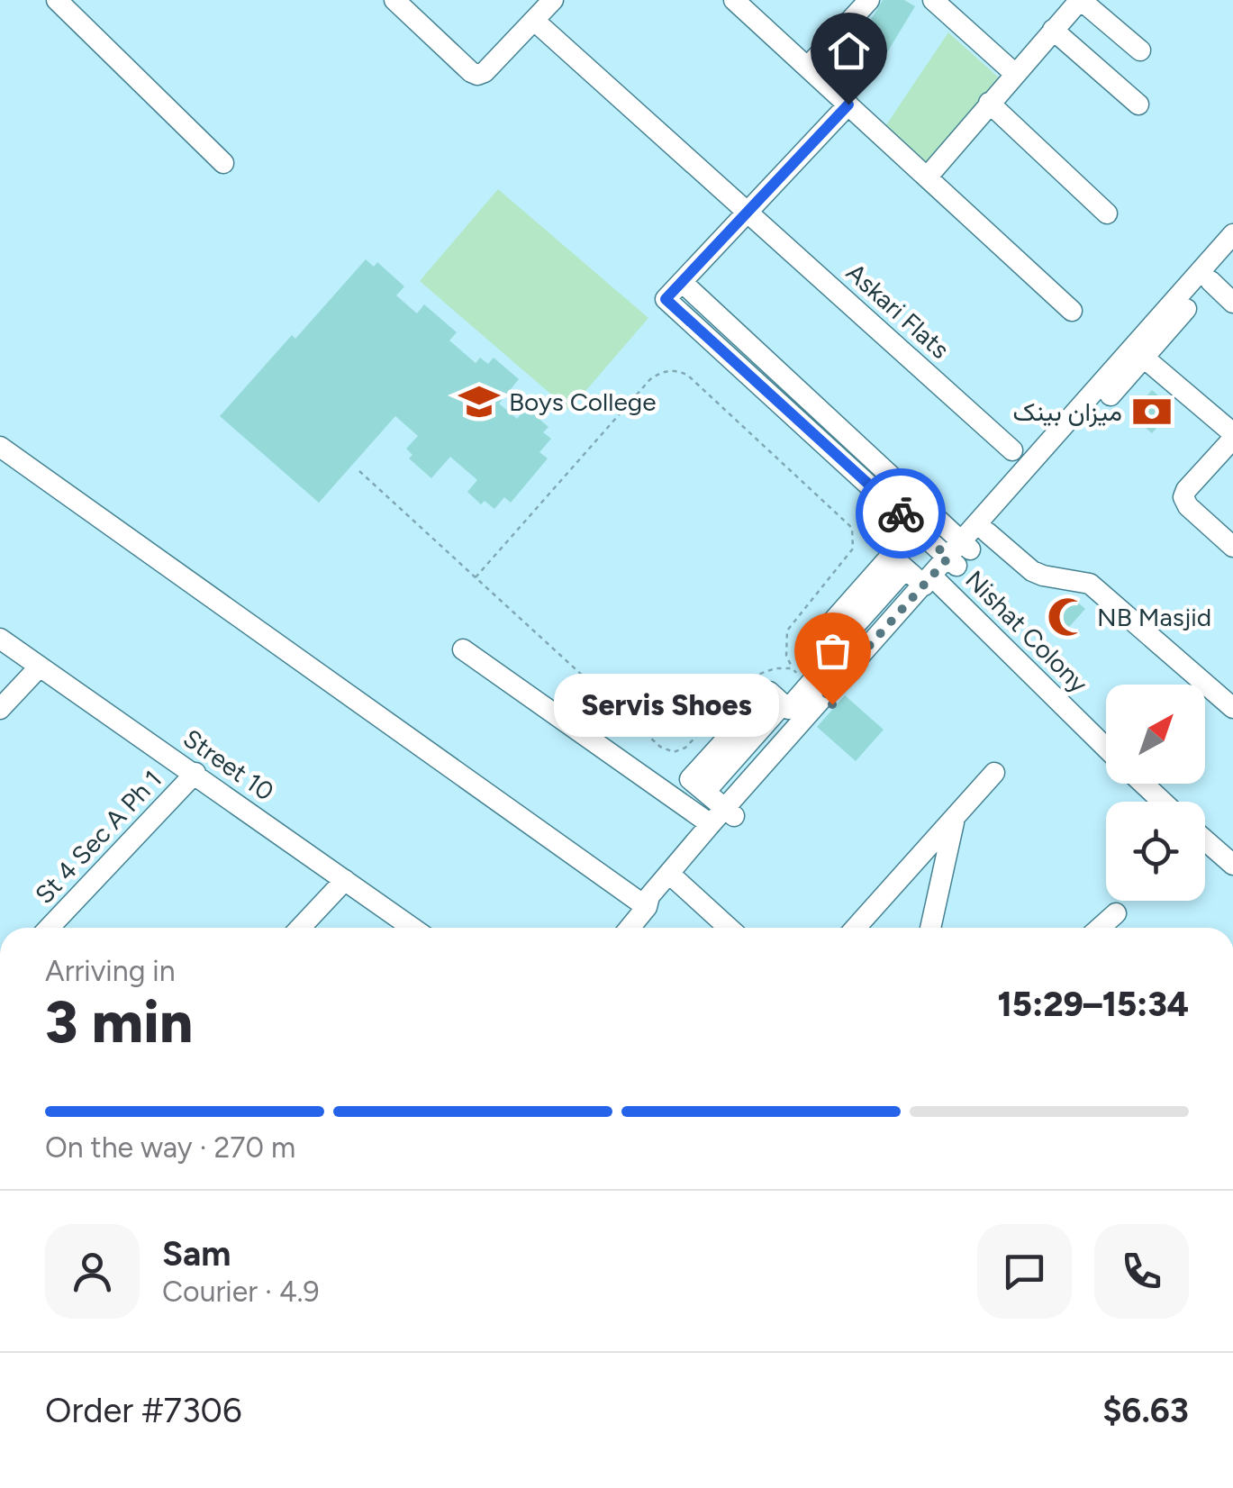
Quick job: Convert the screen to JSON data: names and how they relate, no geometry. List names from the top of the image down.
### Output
{
  "streets": {
    "street": [
      "Askari Flats",
      "Nishat Colony",
      "Street 10",
      "St 4 Sec A Ph 1"
    ]
  },
  "crossings": [
    ["Street 10", "St 4 Sec A Ph 1"]
  ],
  "places": {
    "school or university": ["Boys College"],
    "bank": ["میزان بینک"],
    "mosque": ["NB Masjid"],
    "other": ["Servis Shoes"]
  },
  "north": "top right",
  "page": {
    "bubble": "Servis Shoes",
    "heading": ["3 min", "Arriving in", "15:29–15:34"],
    "panel": [
      "Sam",
      "Courier · 4.9",
      "Order #7306",
      "$6.63"
    ],
    "bar": "On the way · 270 m"
  }
}
